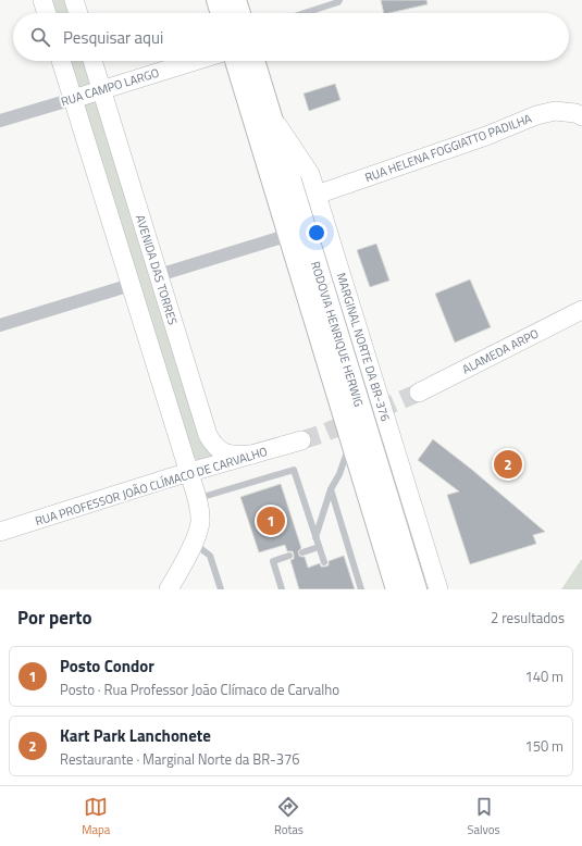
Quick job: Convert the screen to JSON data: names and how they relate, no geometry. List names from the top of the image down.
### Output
{
  "streets": {
    "highway": ["RODOVIA HENRIQUE HERWIG"],
    "main road": [
      "RUA CAMPO LARGO",
      "RUA HELENA FOGGIATTO PADILHA",
      "AVENIDA DAS TORRES",
      "MARGINAL NORTE DA BR-376",
      "ALAMEDA ARPO",
      "RUA PROFESSOR JOÃO CLÍMACO DE CARVALHO"
    ]
  },
  "crossings": [
    ["RUA CAMPO LARGO", "AVENIDA DAS TORRES"],
    ["RUA HELENA FOGGIATTO PADILHA", "MARGINAL NORTE DA BR-376"],
    ["AVENIDA DAS TORRES", "RUA PROFESSOR JOÃO CLÍMACO DE CARVALHO"],
    ["RODOVIA HENRIQUE HERWIG", "MARGINAL NORTE DA BR-376"]
  ],
  "page": {
    "search": "Pesquisar aqui",
    "pins": ["2", "1"],
    "heading": ["Por perto", "2 resultados"],
    "list": [
      {
        "mark": "1",
        "name": "Posto Condor",
        "note": "Posto · Rua Professor João Clímaco de Carvalho",
        "value": "140 m"
      },
      {
        "mark": "2",
        "name": "Kart Park Lanchonete",
        "note": "Restaurante · Marginal Norte da BR-376",
        "value": "150 m"
      }
    ],
    "nav": ["Mapa", "Rotas", "Salvos"]
  }
}
